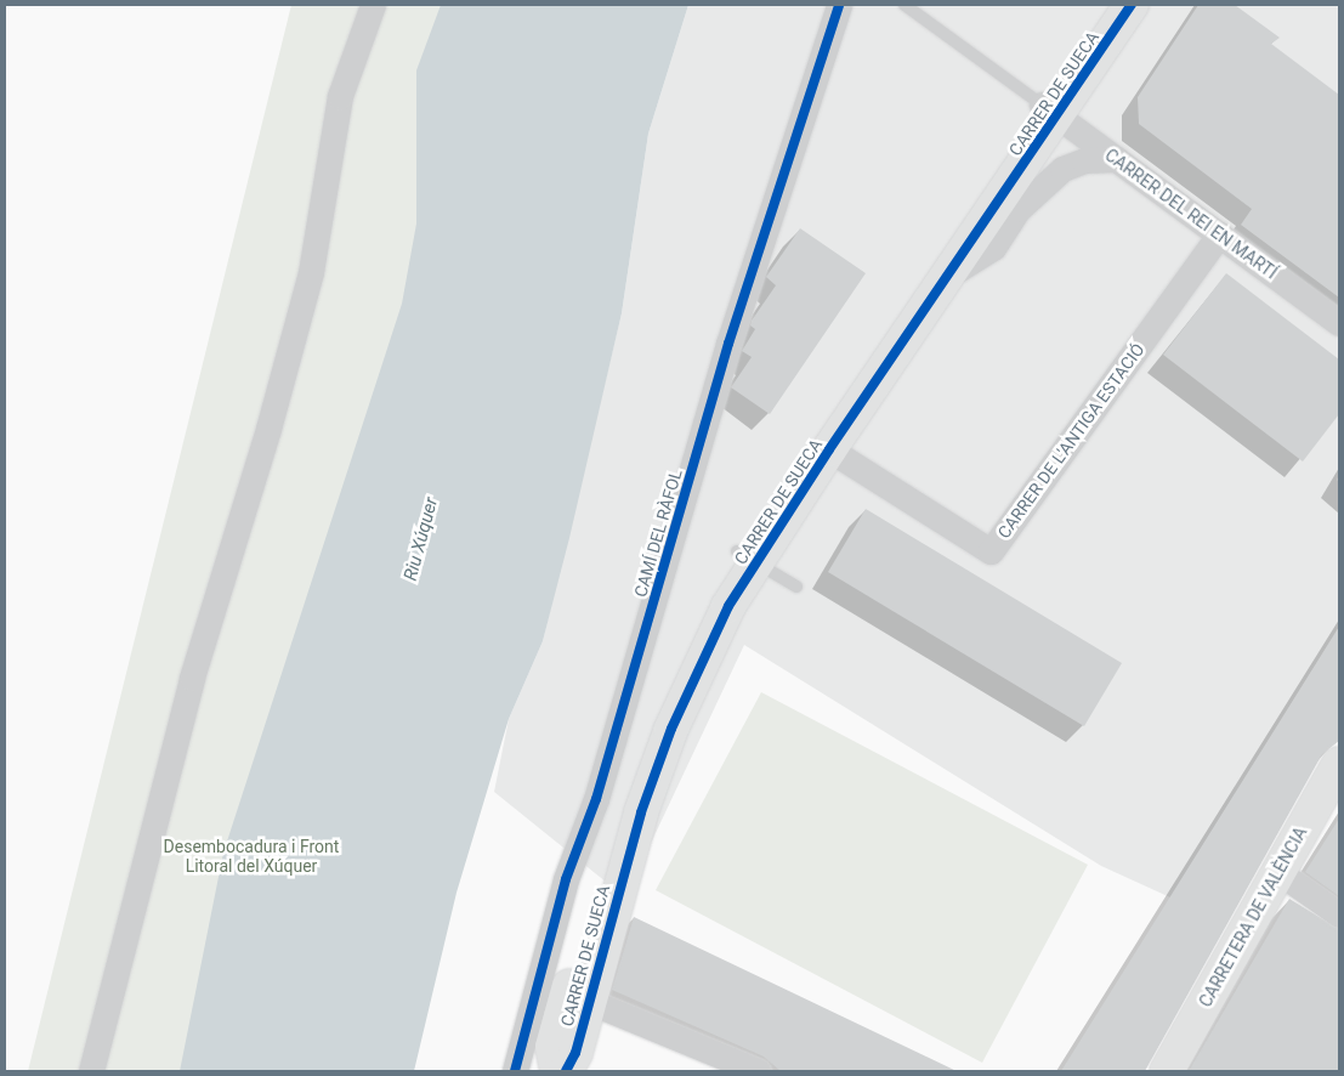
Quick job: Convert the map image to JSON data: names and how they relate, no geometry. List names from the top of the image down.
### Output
{
  "streets": {
    "street": [
      "CARRER DE SUECA",
      "CARRER DEL REI EN MARTÍ",
      "CARRER DE L'ANTIGA ESTACIÓ",
      "CAMÍ DEL RÀFOL",
      "CARRETERA DE VALÈNCIA"
    ]
  },
  "crossings": [
    ["CARRER DE SUECA", "CARRER DEL REI EN MARTÍ"],
    ["CARRER DE SUECA", "CARRER DE L'ANTIGA ESTACIÓ"],
    ["CARRER DEL REI EN MARTÍ", "CARRER DE L'ANTIGA ESTACIÓ"]
  ],
  "water": ["Riu Xúquer"],
  "parks": ["Desembocadura i Front Litoral del Xúquer"]
}
